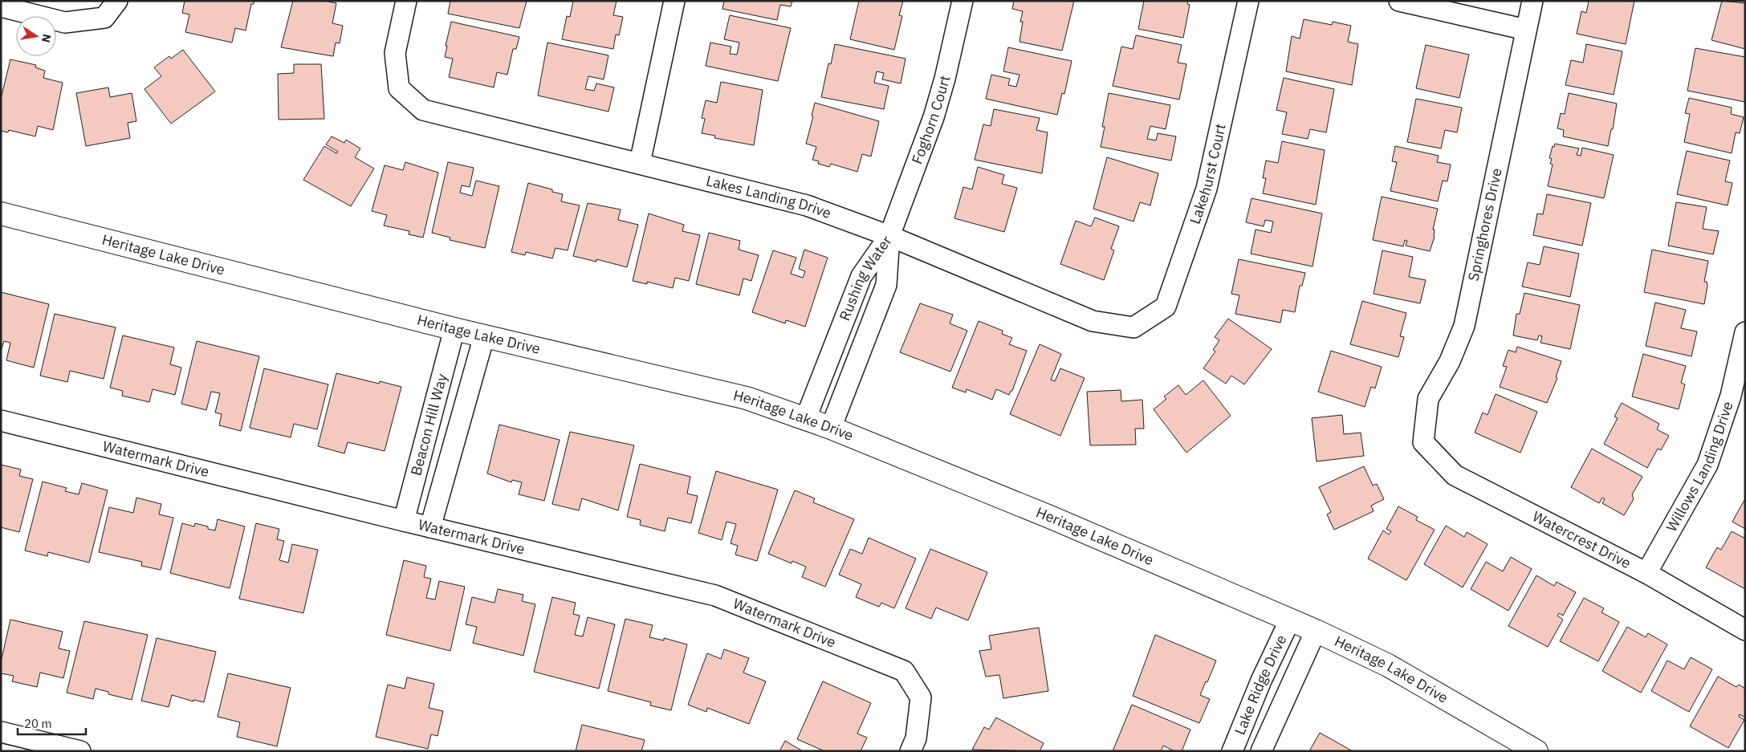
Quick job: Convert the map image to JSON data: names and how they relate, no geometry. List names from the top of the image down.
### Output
{
  "streets": {
    "street": [
      "Foghorn Court",
      "Lakehurst Court",
      "Lakes Landing Drive",
      "Springhores Drive",
      "Heritage Lake Drive",
      "Rushing Water",
      "Beacon Hill Way",
      "Watermark Drive",
      "Willows Landing Drive",
      "Watercrest Drive",
      "Lake Ridge Drive"
    ]
  },
  "crossings": [
    ["Foghorn Court", "Lakes Landing Drive"],
    ["Foghorn Court", "Rushing Water"],
    ["Lakehurst Court", "Lakes Landing Drive"],
    ["Lakes Landing Drive", "Rushing Water"],
    ["Springhores Drive", "Watercrest Drive"],
    ["Heritage Lake Drive", "Rushing Water"],
    ["Heritage Lake Drive", "Beacon Hill Way"],
    ["Heritage Lake Drive", "Lake Ridge Drive"],
    ["Beacon Hill Way", "Watermark Drive"],
    ["Willows Landing Drive", "Watercrest Drive"]
  ],
  "scale_bar": "20 m",
  "north": "right"
}
